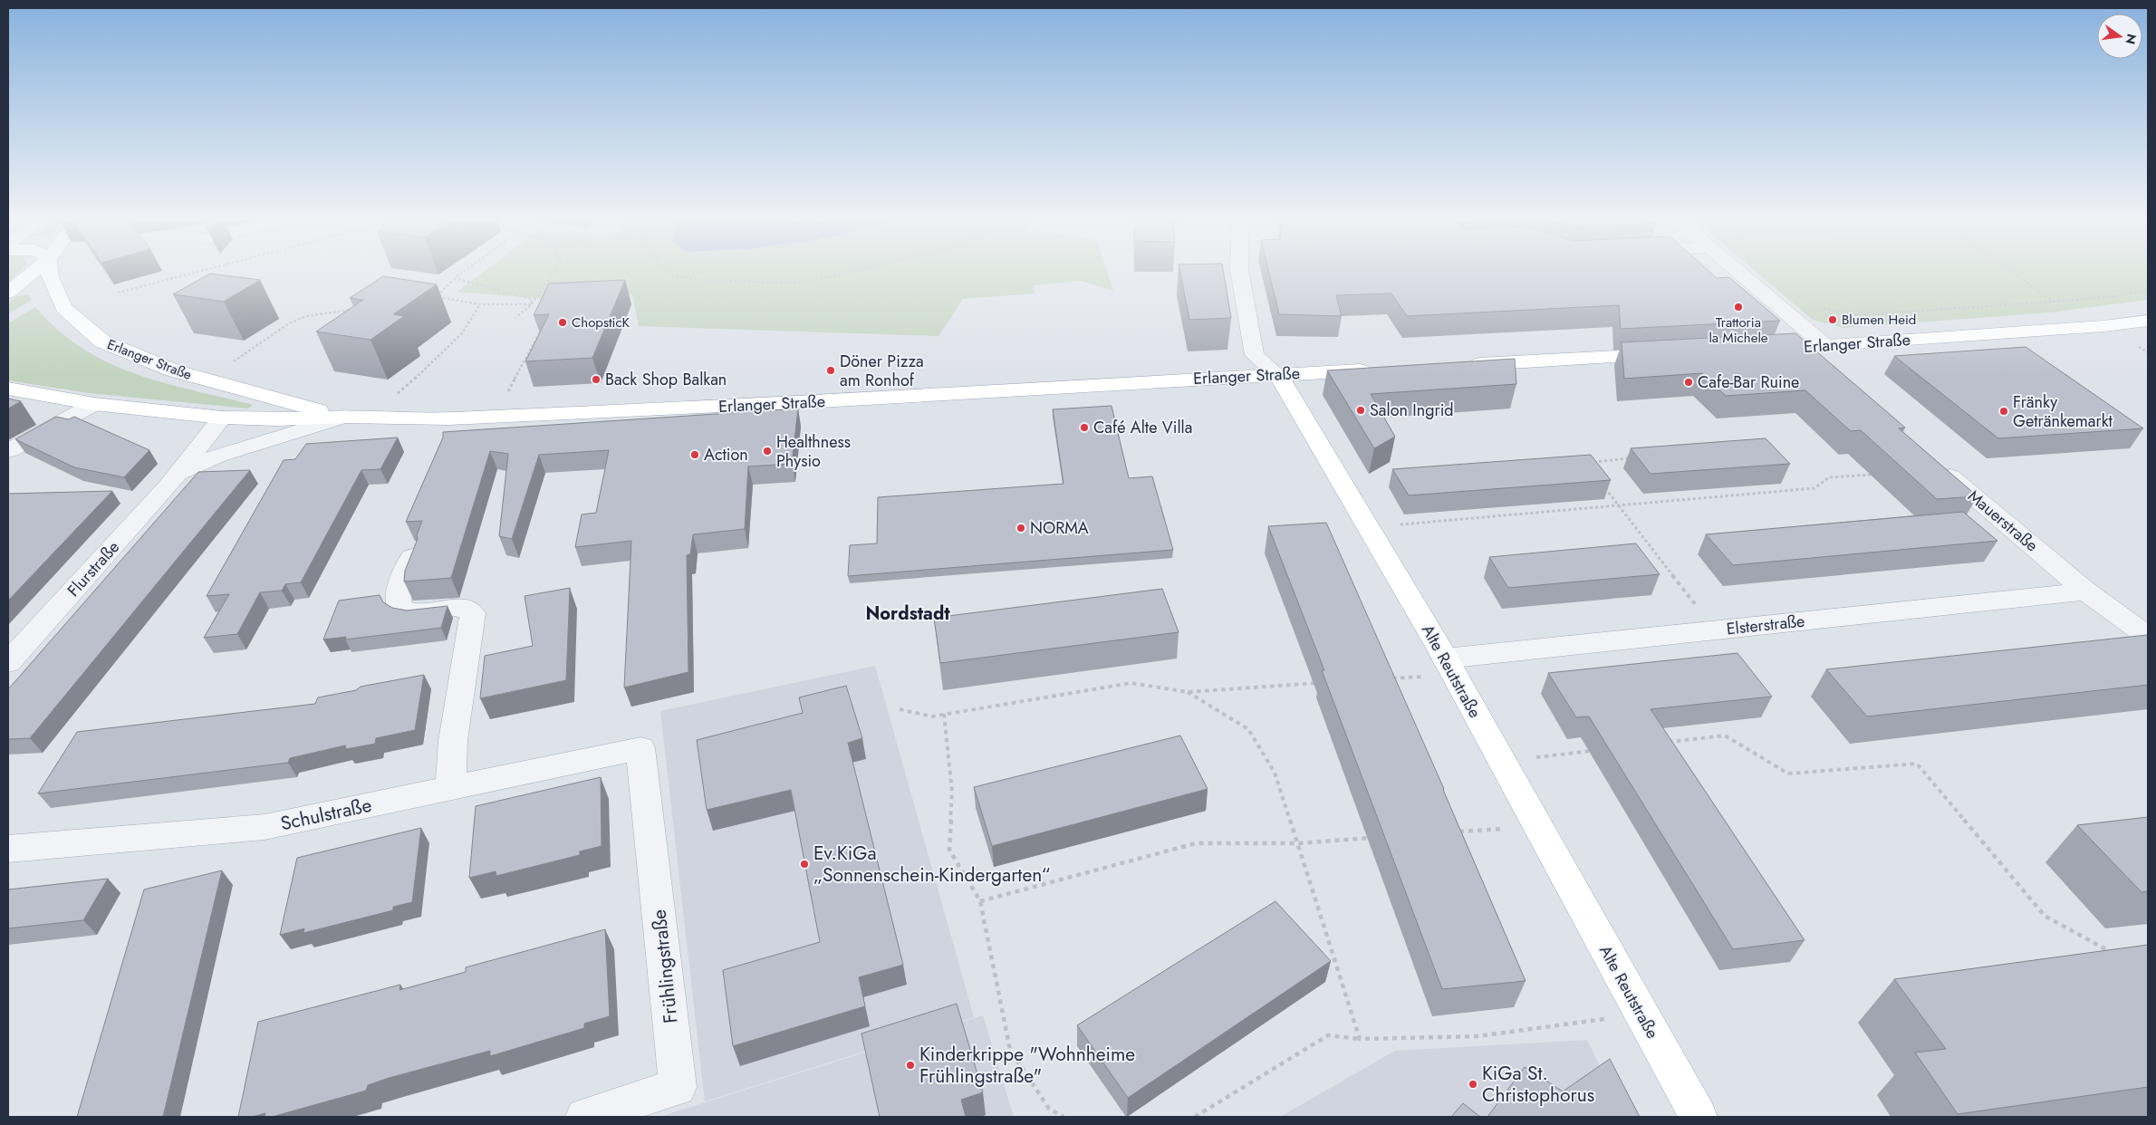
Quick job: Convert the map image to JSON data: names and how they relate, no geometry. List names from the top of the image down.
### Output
{
  "streets": {
    "main road": ["Erlanger Straße", "Alte Reutstraße"],
    "street": [
      "Mauerstraße",
      "Flurstraße",
      "Elsterstraße",
      "Schulstraße",
      "Frühlingstraße"
    ]
  },
  "crossings": [
    ["Erlanger Straße", "Flurstraße"],
    ["Erlanger Straße", "Alte Reutstraße"],
    ["Mauerstraße", "Elsterstraße"],
    ["Elsterstraße", "Alte Reutstraße"],
    ["Schulstraße", "Frühlingstraße"]
  ],
  "districts": ["Nordstadt"],
  "places": [
    "Trattoria la Michele",
    "Blumen Heid",
    "ChopsticK",
    "Döner Pizza am Ronhof",
    "Back Shop Balkan",
    "Cafe-Bar Ruine",
    "Salon Ingrid",
    "Fränky Getränkemarkt",
    "Café Alte Villa",
    "Healthness Physio",
    "Action",
    "NORMA",
    "Ev.KiGa „Sonnenschein-Kindergarten“",
    "Kinderkrippe \"Wohnheime Frühlingstraße\"",
    "KiGa St. Christophorus"
  ],
  "north": "right"
}
